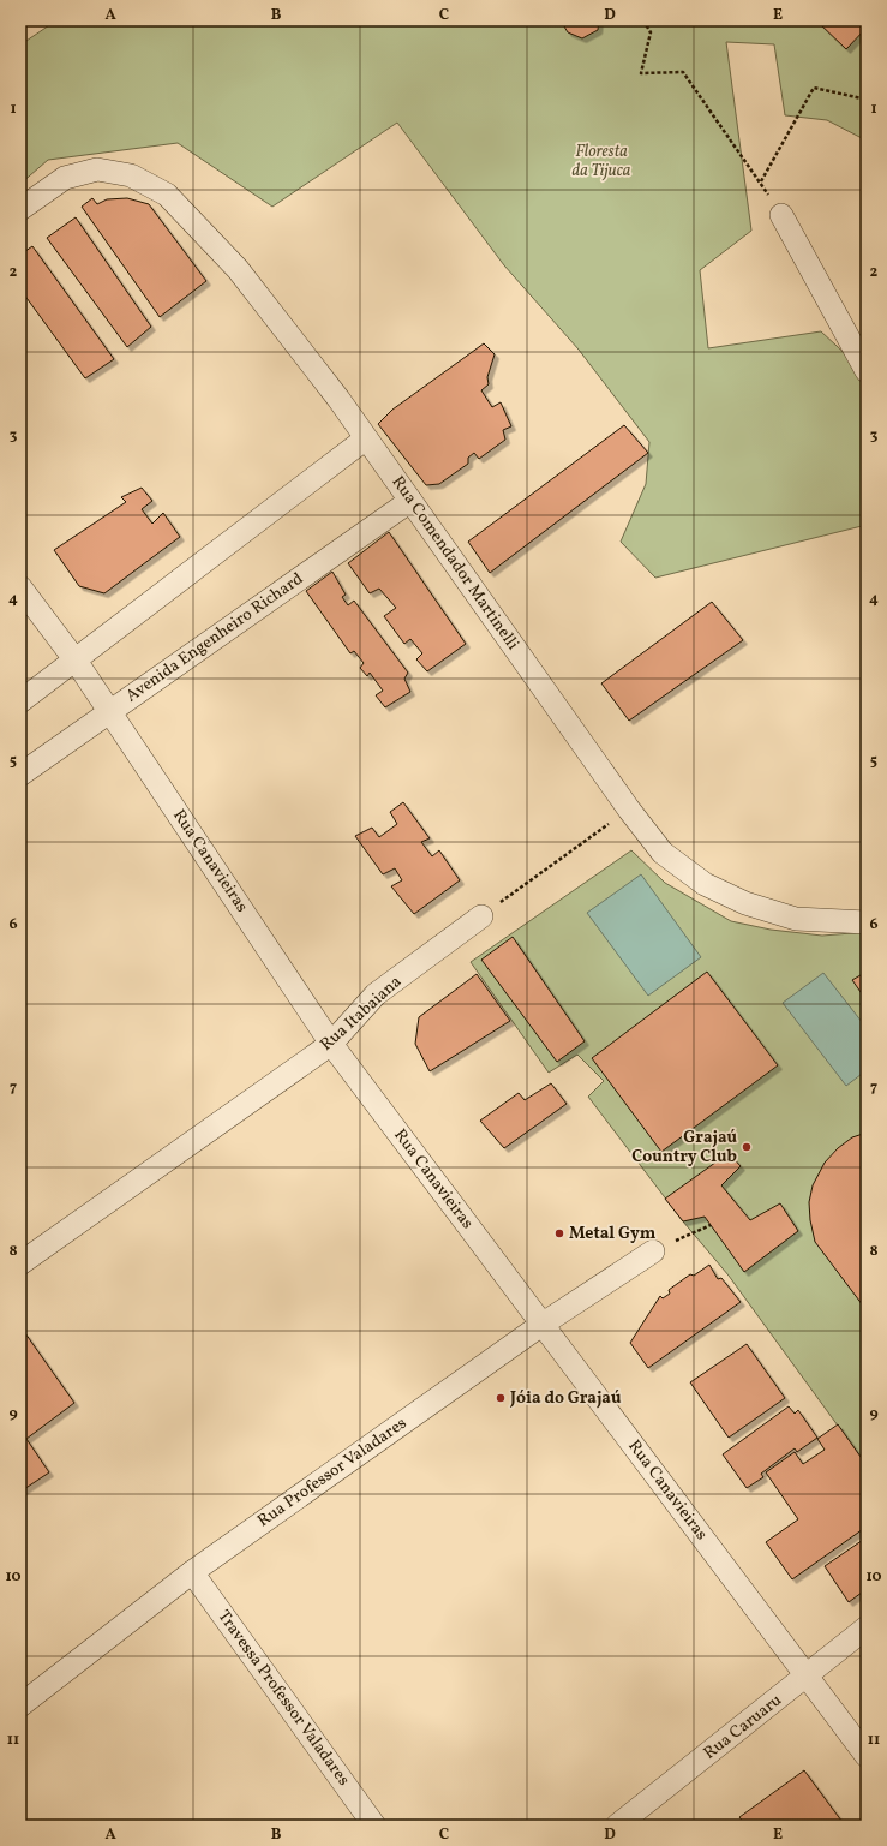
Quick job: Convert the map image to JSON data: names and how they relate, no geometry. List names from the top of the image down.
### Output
{
  "streets": {
    "street": [
      "Rua Comendador Martinelli",
      "Avenida Engenheiro Richard",
      "Rua Canavieiras",
      "Rua Itabaiana",
      "Rua Professor Valadares",
      "Travessa Professor Valadares",
      "Rua Caruaru"
    ]
  },
  "crossings": [
    ["Rua Comendador Martinelli", "Avenida Engenheiro Richard"],
    ["Avenida Engenheiro Richard", "Rua Canavieiras"],
    ["Rua Canavieiras", "Rua Itabaiana"],
    ["Rua Canavieiras", "Rua Professor Valadares"],
    ["Rua Canavieiras", "Rua Caruaru"],
    ["Rua Professor Valadares", "Travessa Professor Valadares"]
  ],
  "parks": ["Floresta da Tijuca"],
  "places": ["Grajaú Country Club", "Metal Gym", "Jóia do Grajaú"],
  "grid": {
    "columns": [
      "A",
      "B",
      "C",
      "D",
      "E"
    ],
    "rows": [
      "1",
      "2",
      "3",
      "4",
      "5",
      "6",
      "7",
      "8",
      "9",
      "10",
      "11"
    ]
  }
}
